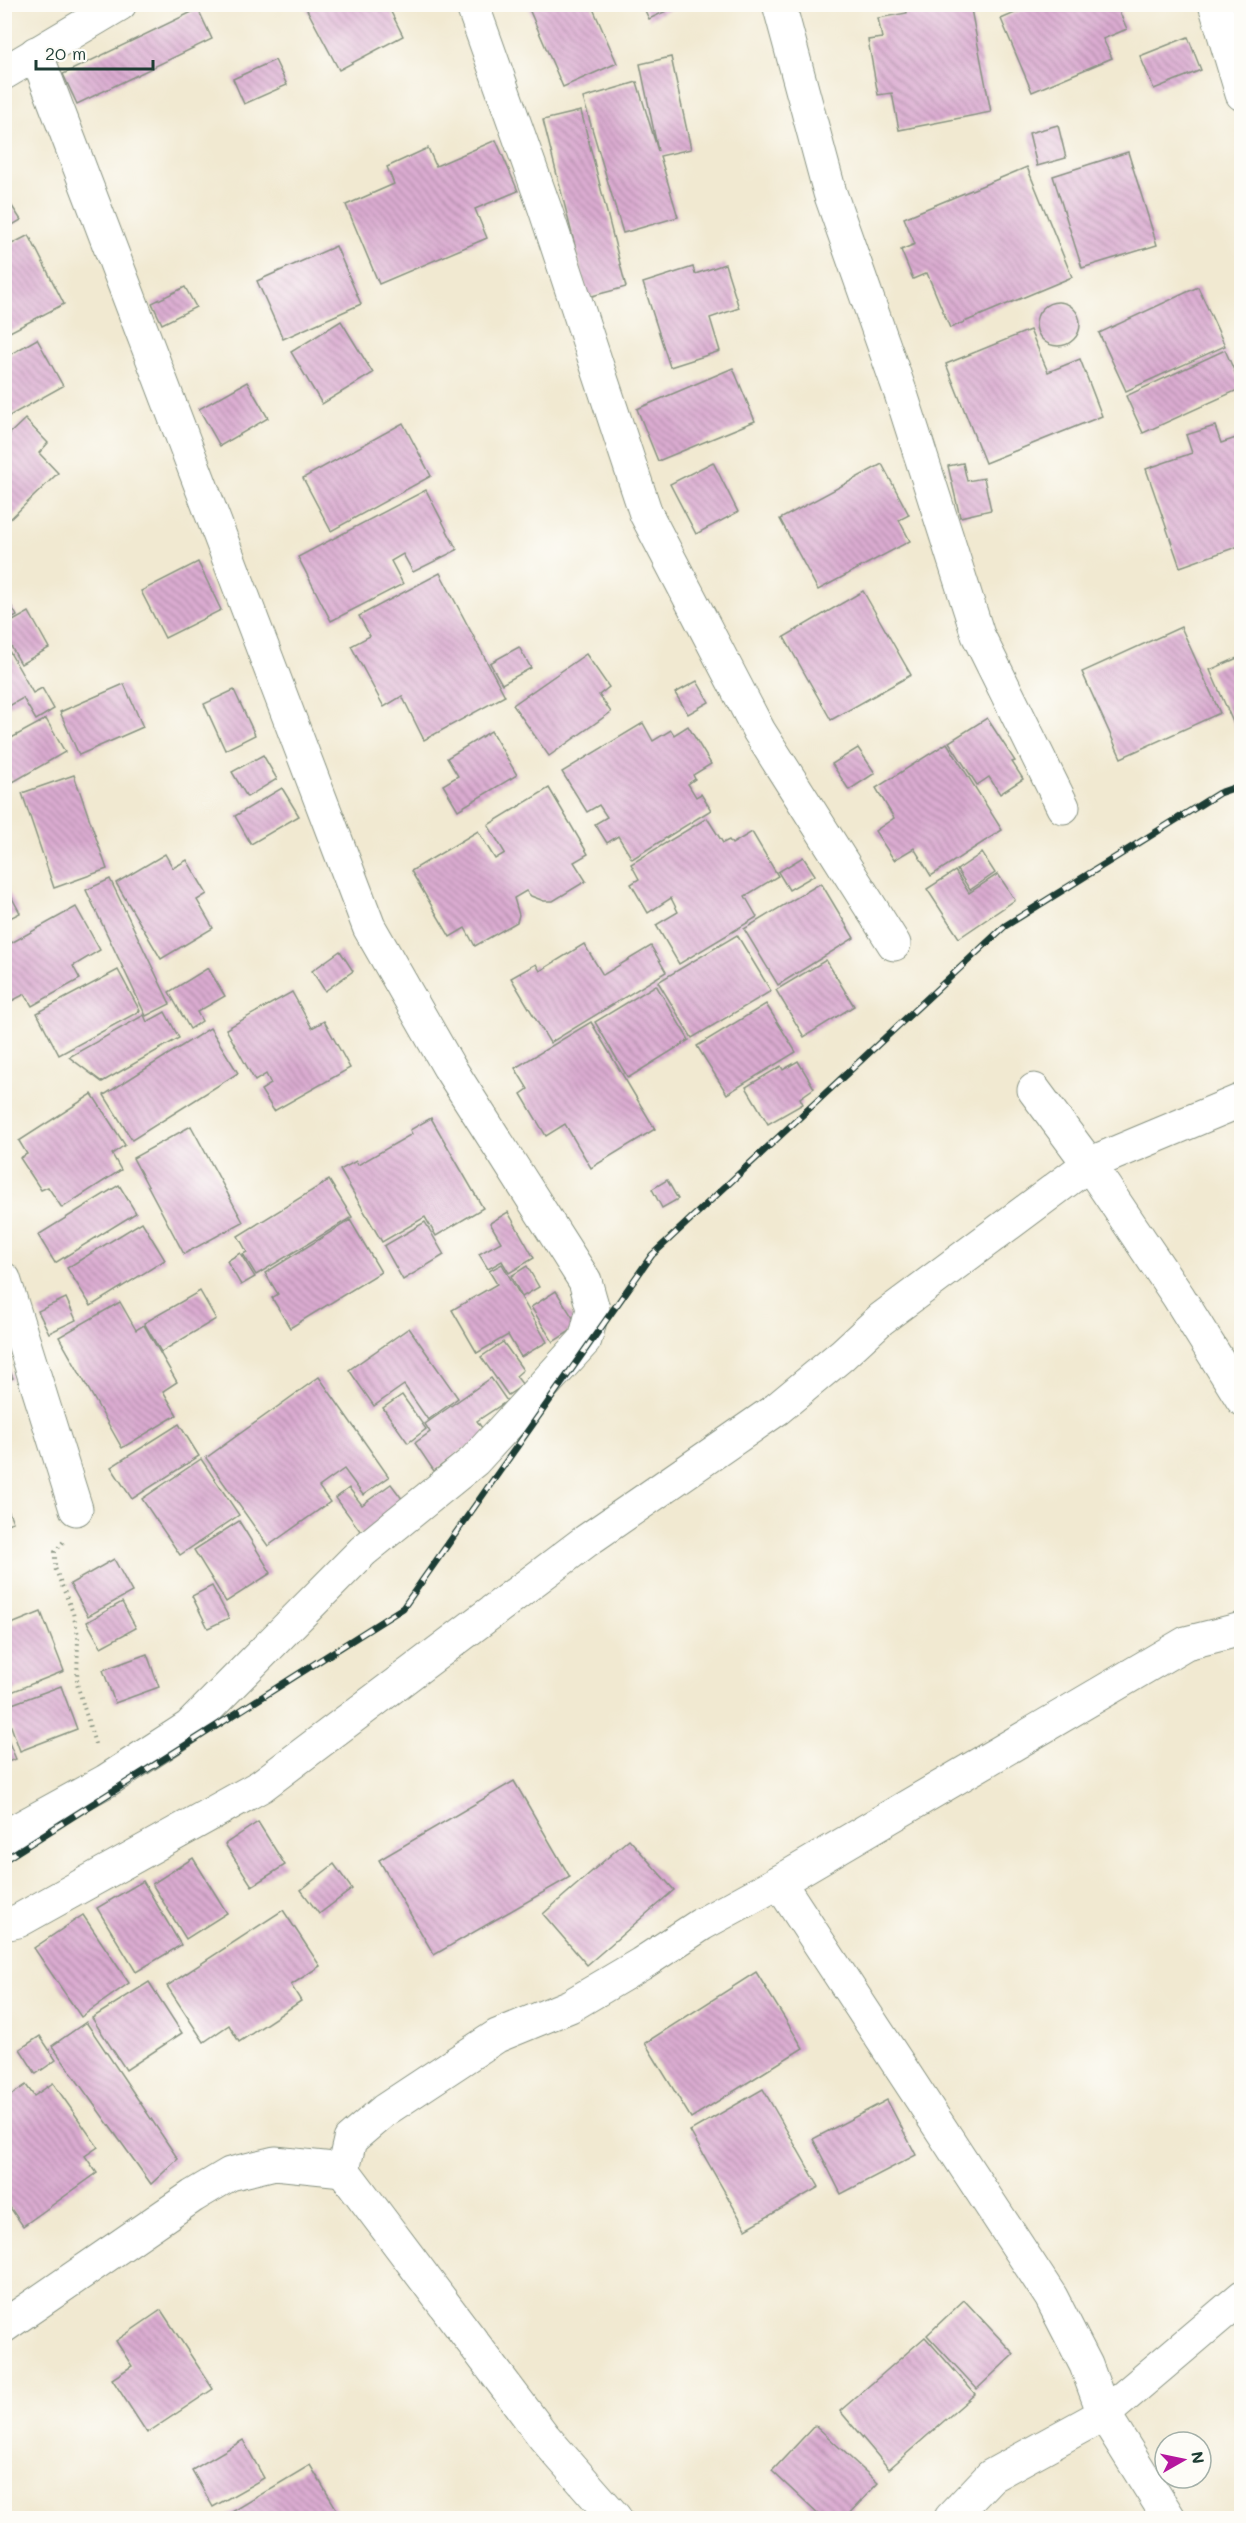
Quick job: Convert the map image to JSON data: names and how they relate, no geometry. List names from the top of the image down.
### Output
{
  "scale_bar": "20 m",
  "north": "right"
}
